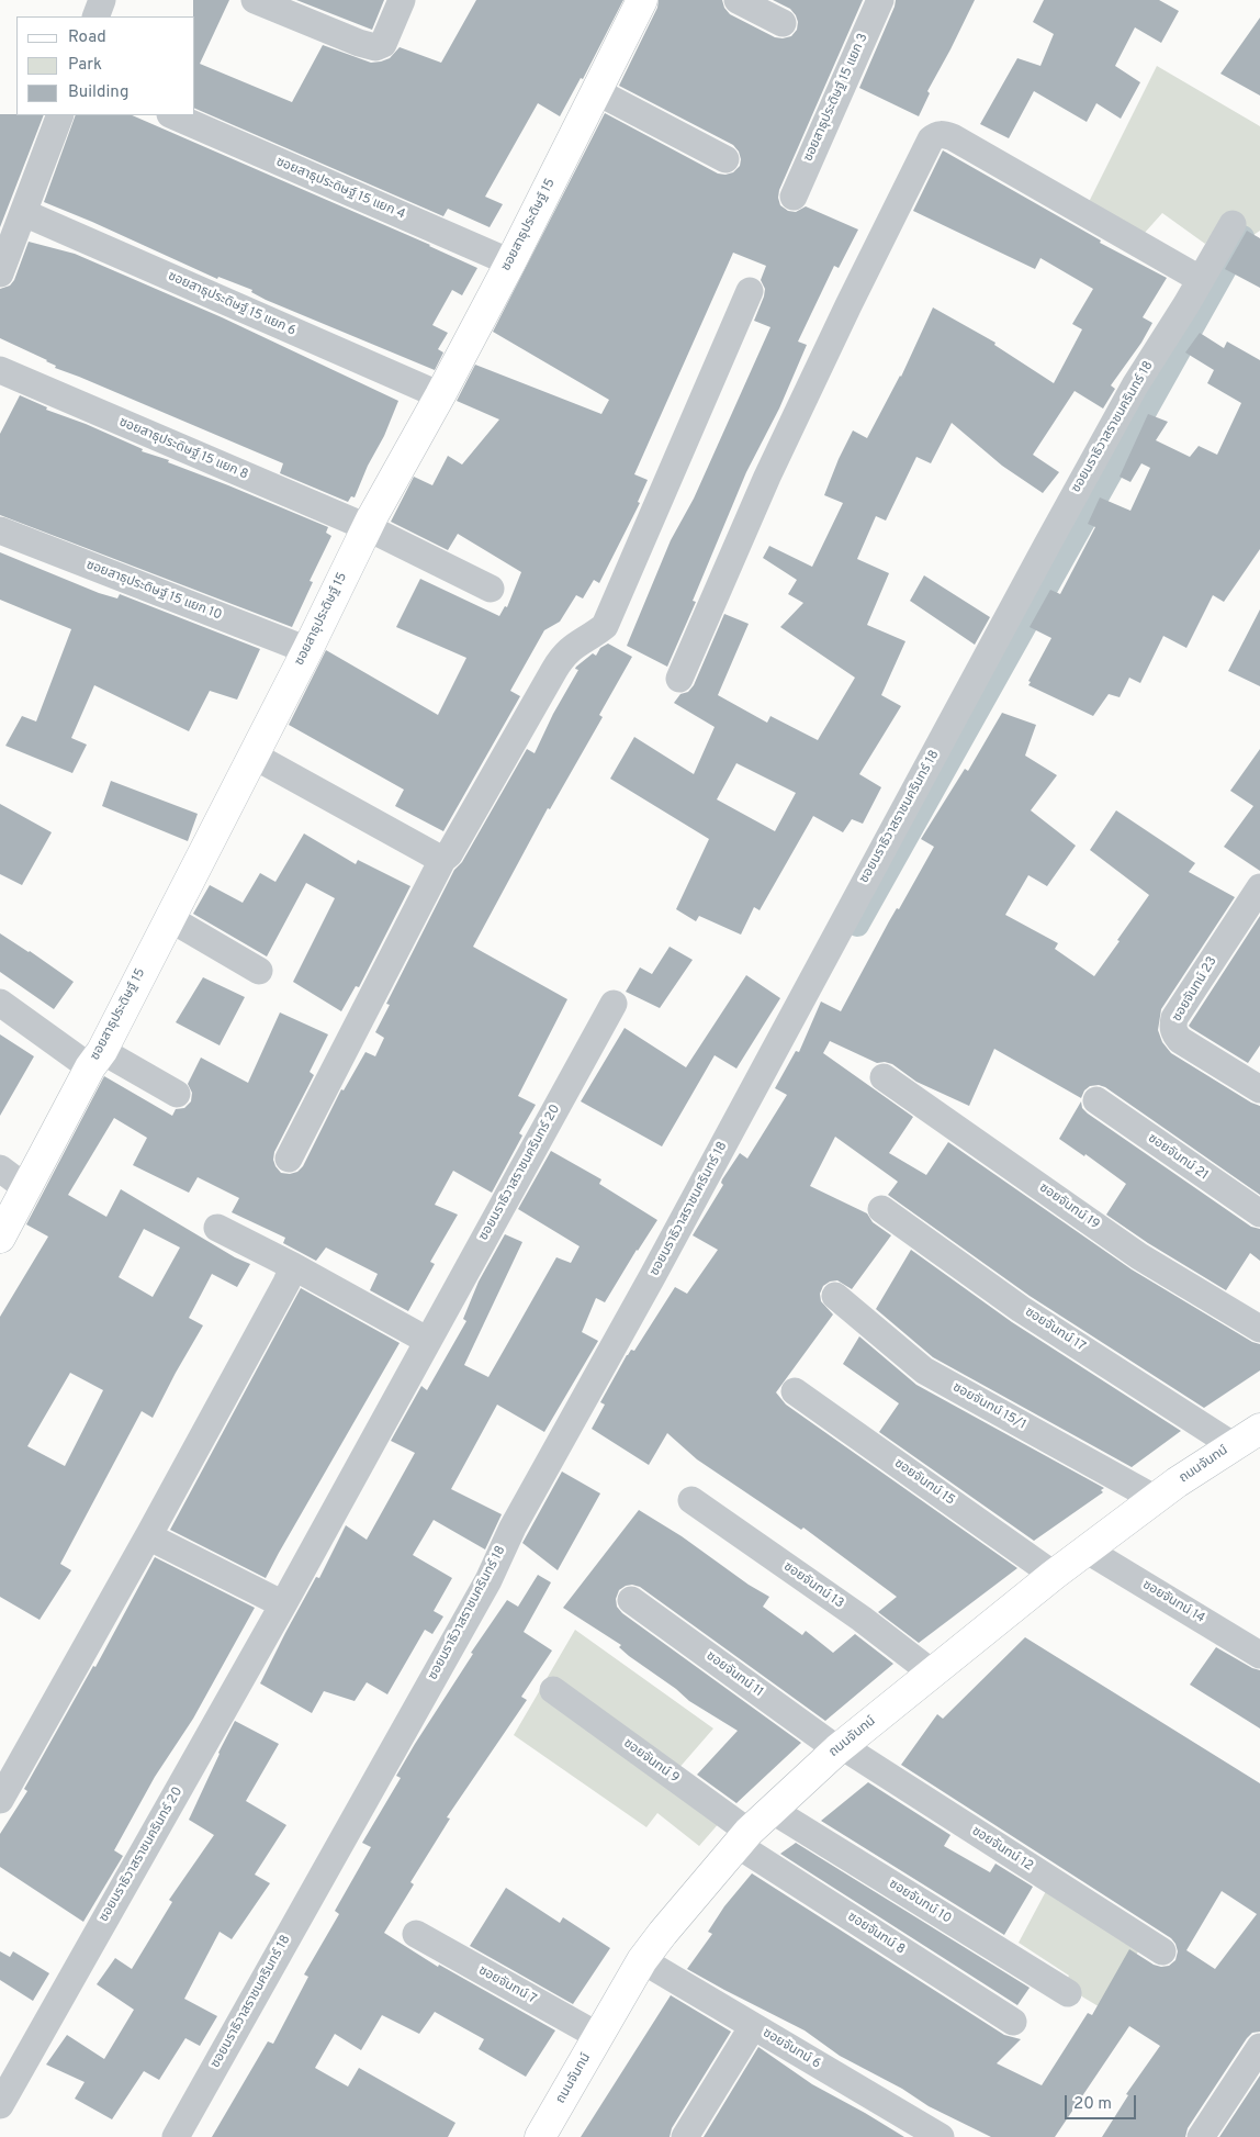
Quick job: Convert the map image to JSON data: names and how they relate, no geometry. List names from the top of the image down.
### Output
{
  "streets": {
    "street": [
      "ซอยสาธุประดิษฐ์ 15 แยก 3",
      "ซอยสาธุประดิษฐ์ 15 แยก 4",
      "ซอยสาธุประดิษฐ์ 15",
      "ซอยสาธุประดิษฐ์ 15 แยก 6",
      "ซอยนราธิวาสราชนครินทร์ 18",
      "ซอยสาธุประดิษฐ์ 15 แยก 8",
      "ซอยสาธุประดิษฐ์ 15 แยก 10",
      "ซอยจันทน์ 23",
      "ซอยจันทน์ 21",
      "ซอยนราธิวาสราชนครินทร์ 20",
      "ซอยจันทน์ 19",
      "ซอยจันทน์ 17",
      "ซอยจันทน์ 15/1",
      "ถนนจันทน์",
      "ซอยจันทน์ 15",
      "ซอยจันทน์ 13",
      "ซอยจันทน์ 14",
      "ซอยจันทน์ 11",
      "ซอยจันทน์ 9",
      "ซอยจันทน์ 12",
      "ซอยจันทน์ 10",
      "ซอยจันทน์ 8",
      "ซอยจันทน์ 7",
      "ซอยจันทน์ 6"
    ]
  },
  "crossings": [
    ["ซอยสาธุประดิษฐ์ 15 แยก 4", "ซอยสาธุประดิษฐ์ 15"],
    ["ซอยสาธุประดิษฐ์ 15", "ซอยสาธุประดิษฐ์ 15 แยก 6"],
    ["ซอยสาธุประดิษฐ์ 15", "ซอยสาธุประดิษฐ์ 15 แยก 8"],
    ["ซอยสาธุประดิษฐ์ 15", "ซอยสาธุประดิษฐ์ 15 แยก 10"],
    ["ซอยจันทน์ 17", "ถนนจันทน์"],
    ["ซอยจันทน์ 15/1", "ถนนจันทน์"],
    ["ถนนจันทน์", "ซอยจันทน์ 15"],
    ["ถนนจันทน์", "ซอยจันทน์ 13"],
    ["ถนนจันทน์", "ซอยจันทน์ 14"],
    ["ถนนจันทน์", "ซอยจันทน์ 11"],
    ["ถนนจันทน์", "ซอยจันทน์ 9"],
    ["ถนนจันทน์", "ซอยจันทน์ 12"],
    ["ถนนจันทน์", "ซอยจันทน์ 10"],
    ["ถนนจันทน์", "ซอยจันทน์ 8"],
    ["ถนนจันทน์", "ซอยจันทน์ 7"],
    ["ถนนจันทน์", "ซอยจันทน์ 6"],
    ["ซอยจันทน์ 11", "ซอยจันทน์ 12"],
    ["ซอยจันทน์ 9", "ซอยจันทน์ 8"]
  ],
  "legend": ["Road", "Park", "Building"],
  "scale_bar": "20 m"
}
